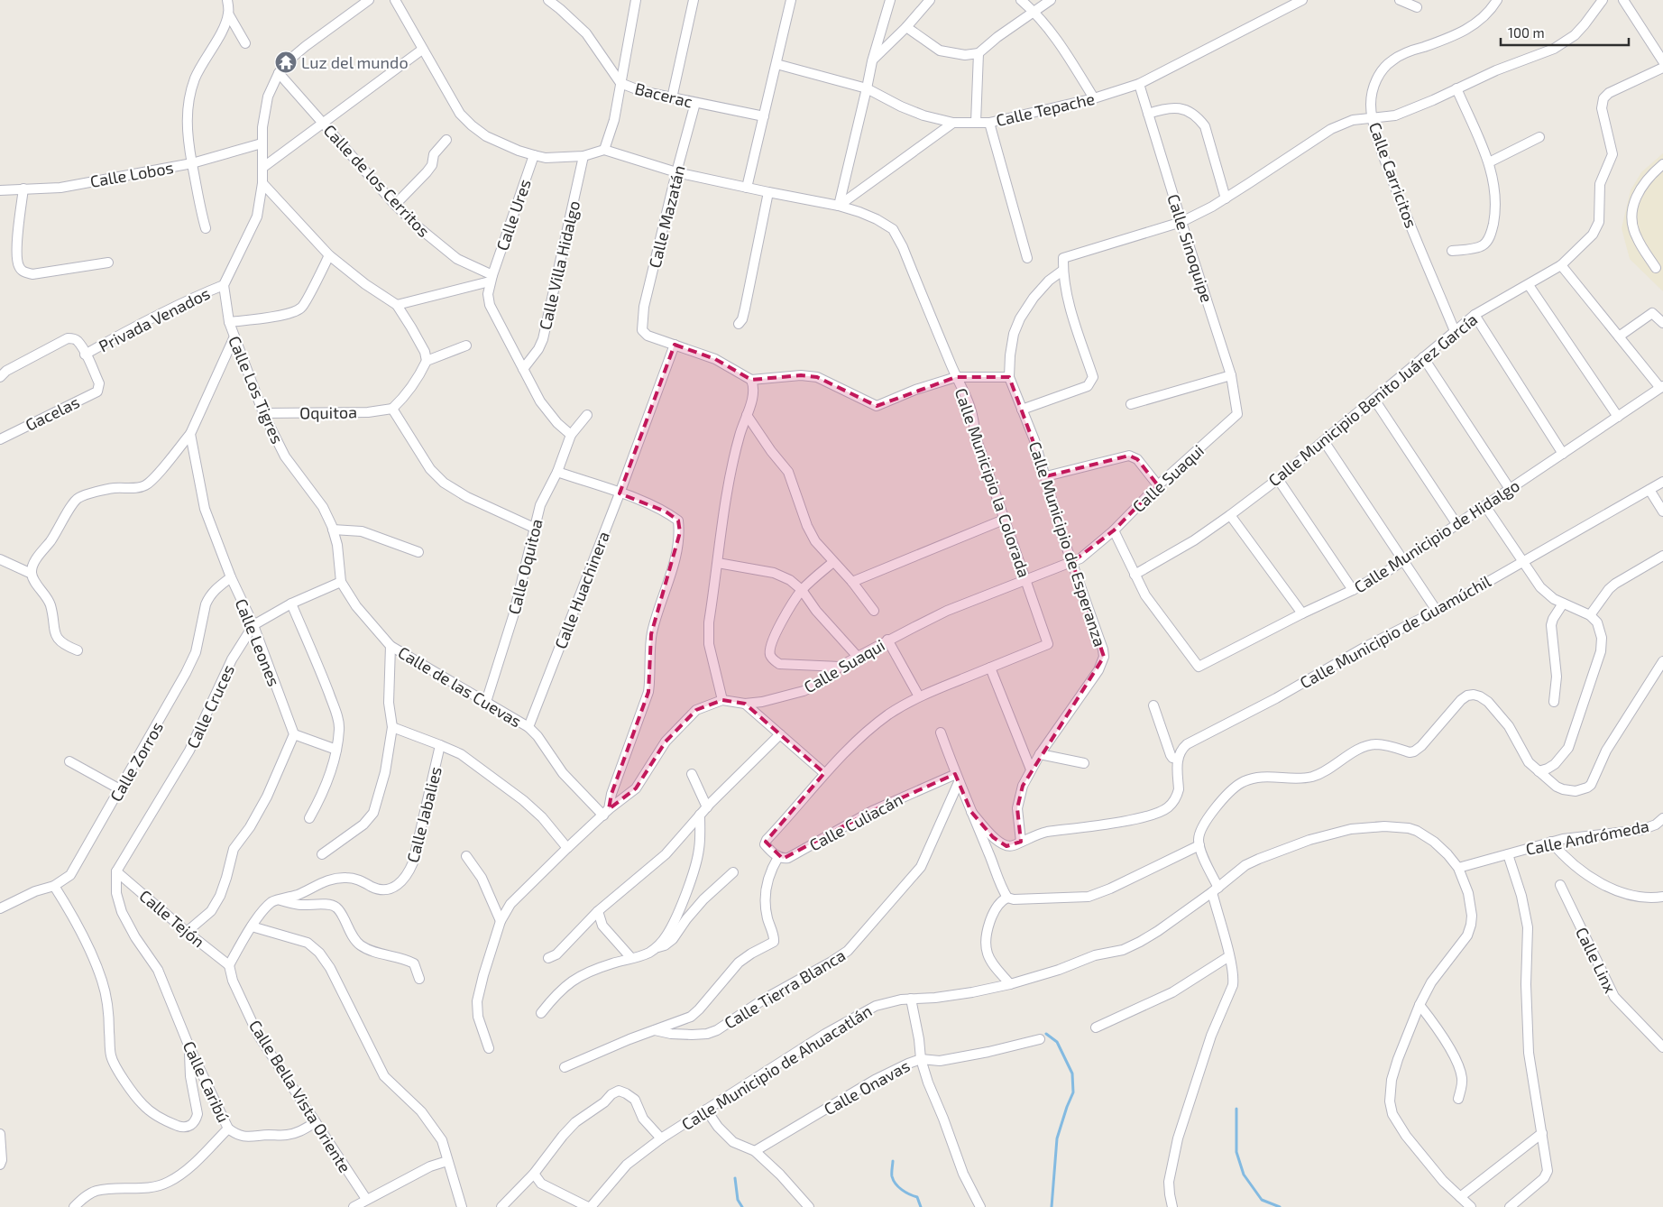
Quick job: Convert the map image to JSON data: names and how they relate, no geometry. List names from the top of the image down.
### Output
{
  "streets": {
    "street": [
      "Bacerac",
      "Calle Tepache",
      "Calle Lobos",
      "Calle Carricitos",
      "Calle de los Cerritos",
      "Calle Ures",
      "Calle Mazatán",
      "Calle Sinoquipe",
      "Calle Villa Hidalgo",
      "Privada Venados",
      "Calle Los Tigres",
      "Calle Municipio Benito Juárez García",
      "Oquitoa",
      "Gacelas",
      "Calle Suaqui",
      "Calle Municipio la Colorada",
      "Calle Municipio de Hidalgo",
      "Calle Municipio de Esperanza",
      "Calle Oquitoa",
      "Calle Huachinera",
      "Calle Municipio de Guamúchil",
      "Calle Leones",
      "Calle de las Cuevas",
      "Calle Cruces",
      "Calle Zorros",
      "Calle Jabalies",
      "Calle Culiacán",
      "Calle Andrómeda",
      "Calle Tejón",
      "Calle Linx",
      "Calle Tierra Blanca",
      "Calle Municipio de Ahuacatlán",
      "Calle Caribú",
      "Calle Onavas",
      "Calle Bella Vista Oriente"
    ]
  },
  "crossings": [
    ["Bacerac", "Calle Mazatán"],
    ["Calle Tepache", "Calle Sinoquipe"],
    ["Calle Carricitos", "Calle Municipio Benito Juárez García"],
    ["Calle de los Cerritos", "Calle Ures"],
    ["Calle Mazatán", "Calle Municipio la Colorada"],
    ["Calle Mazatán", "Calle Huachinera"],
    ["Calle Sinoquipe", "Calle Suaqui"],
    ["Privada Venados", "Calle Los Tigres"],
    ["Privada Venados", "Gacelas"],
    ["Calle Los Tigres", "Oquitoa"],
    ["Calle Los Tigres", "Calle de las Cuevas"],
    ["Calle Los Tigres", "Calle Cruces"],
    ["Calle Municipio Benito Juárez García", "Calle Municipio de Hidalgo"],
    ["Calle Suaqui", "Calle Municipio la Colorada"],
    ["Calle Suaqui", "Calle Municipio de Esperanza"],
    ["Calle Oquitoa", "Calle de las Cuevas"],
    ["Calle Huachinera", "Calle de las Cuevas"],
    ["Calle Leones", "Calle Cruces"],
    ["Calle Leones", "Calle Zorros"],
    ["Calle Cruces", "Calle Tejón"],
    ["Calle Cruces", "Calle Caribú"],
    ["Calle Jabalies", "Calle Tejón"],
    ["Calle Jabalies", "Calle Bella Vista Oriente"],
    ["Calle Culiacán", "Calle Tierra Blanca"],
    ["Calle Andrómeda", "Calle Municipio de Ahuacatlán"],
    ["Calle Tejón", "Calle Caribú"],
    ["Calle Tejón", "Calle Bella Vista Oriente"]
  ],
  "places": {
    "temple": ["Luz del mundo"]
  },
  "scale_bar": "100 m"
}
